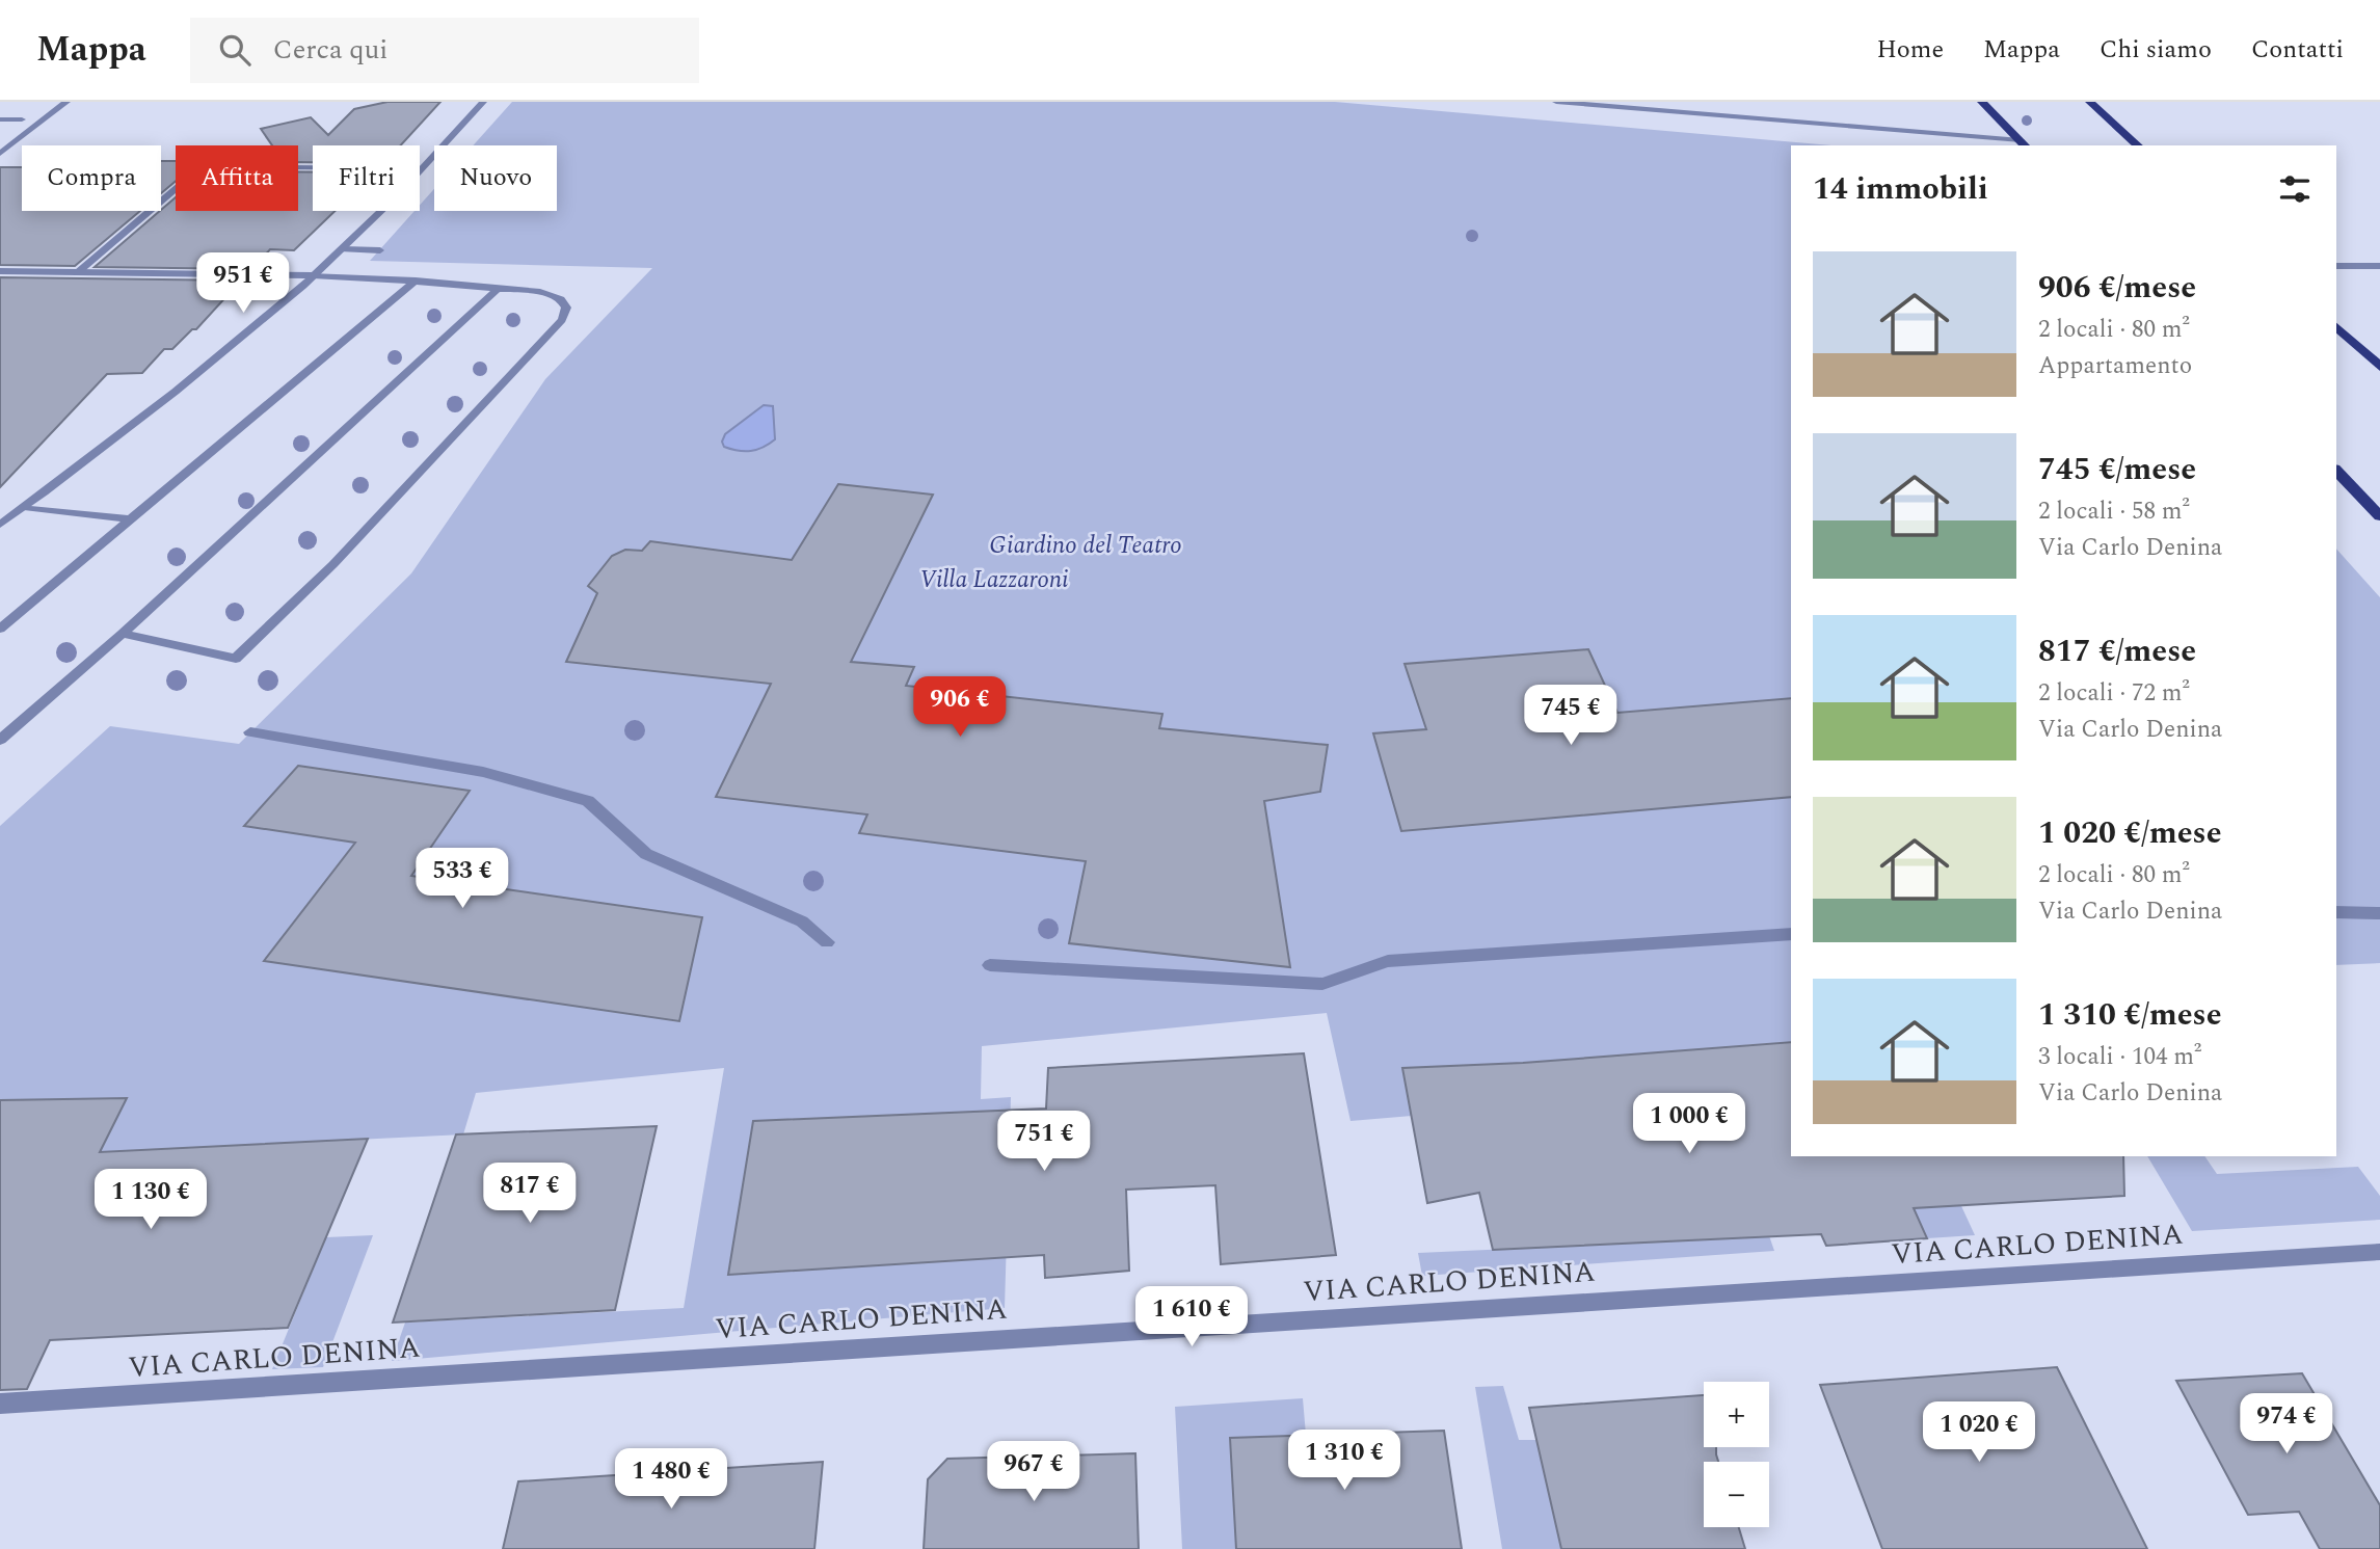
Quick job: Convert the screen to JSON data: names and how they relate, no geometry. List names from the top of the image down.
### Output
{
  "streets": {
    "street": ["VIA CARLO DENINA"]
  },
  "parks": ["Giardino del Teatro", "Villa Lazzaroni"],
  "page": {
    "header": "Mappa",
    "search": "Cerca qui",
    "nav": [
      "Home",
      "Mappa",
      "Chi siamo",
      "Contatti"
    ],
    "chip": [
      "Compra",
      "Affitta",
      "Filtri",
      "Nuovo"
    ],
    "heading": "14 immobili",
    "list": [
      {
        "name": "906 €/mese",
        "note": "2 locali · 80 m² · Appartamento"
      },
      {
        "name": "745 €/mese",
        "note": "2 locali · 58 m² · Via Carlo Denina"
      },
      {
        "name": "817 €/mese",
        "note": "2 locali · 72 m² · Via Carlo Denina"
      },
      {
        "name": "1 020 €/mese",
        "note": "2 locali · 80 m² · Via Carlo Denina"
      },
      {
        "name": "1 310 €/mese",
        "note": "3 locali · 104 m² · Via Carlo Denina"
      }
    ],
    "price": [
      "951 €",
      "906 €",
      "745 €",
      "533 €",
      "1 000 €",
      "751 €",
      "817 €",
      "1 130 €",
      "1 610 €",
      "974 €",
      "1 020 €",
      "1 310 €",
      "967 €",
      "1 480 €"
    ],
    "map_buttons": ["+", "−"]
  }
}
